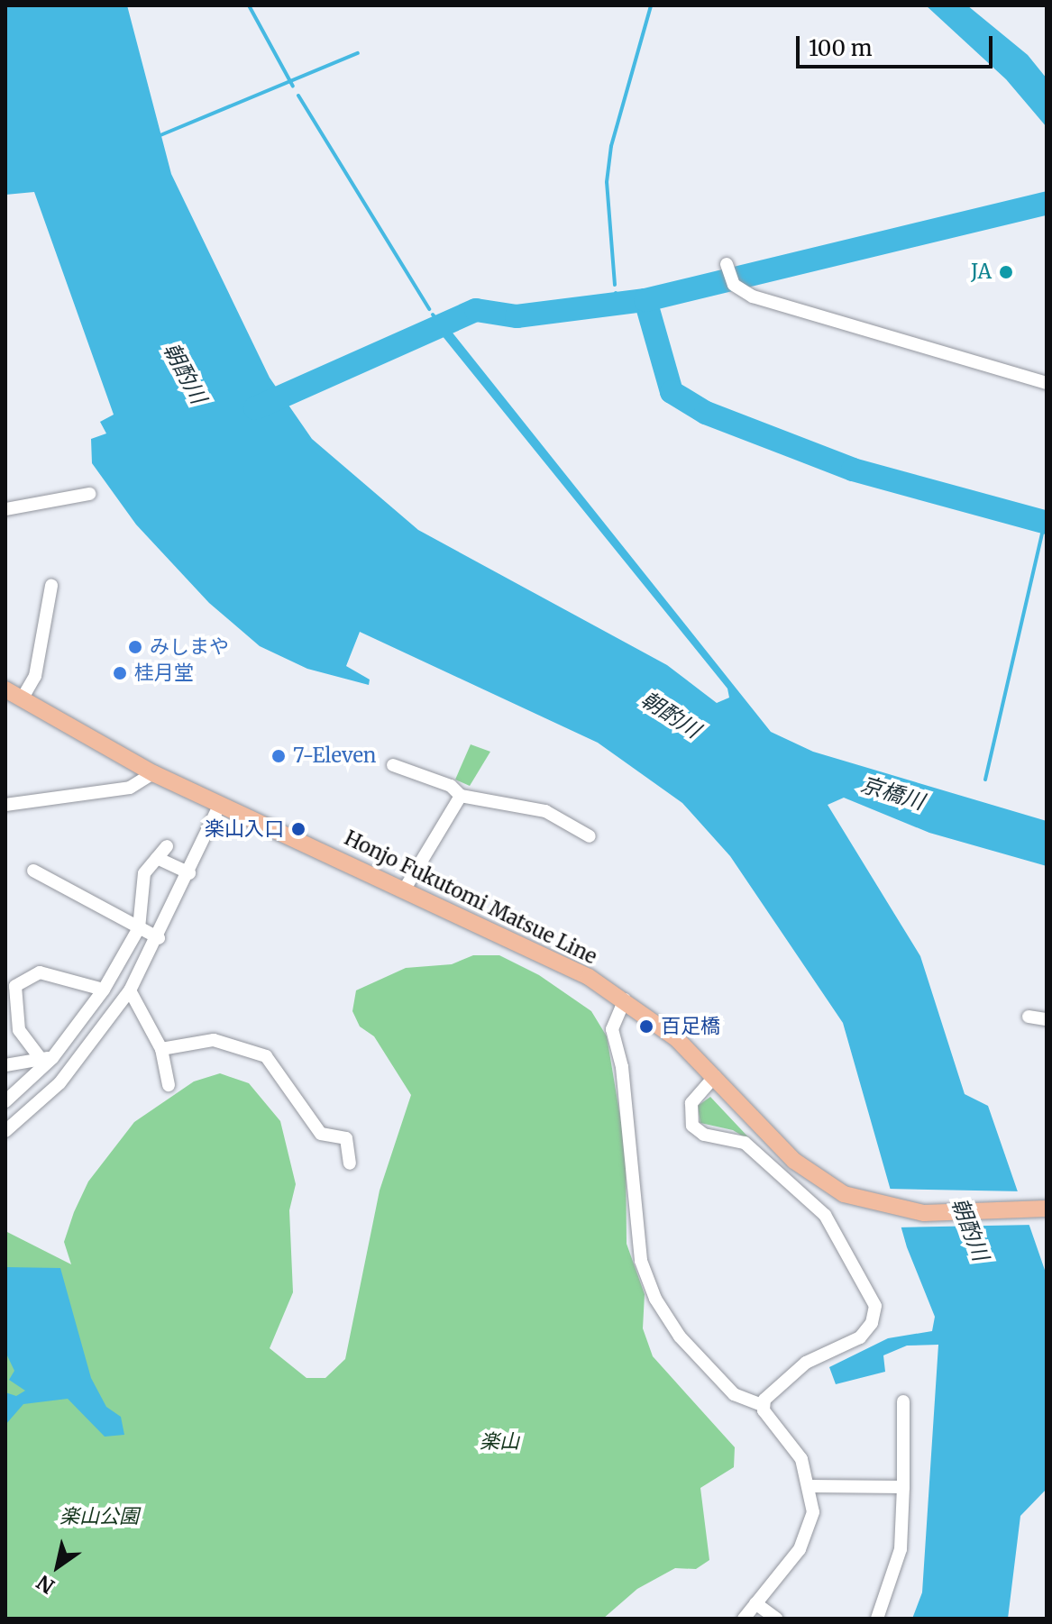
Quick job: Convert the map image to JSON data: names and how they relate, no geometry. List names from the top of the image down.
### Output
{
  "streets": {
    "main road": ["Honjo Fukutomi Matsue Line"]
  },
  "water": ["朝酌川", "京橋川"],
  "parks": ["楽山", "楽山公園"],
  "places": [
    "JA",
    "みしまや",
    "桂月堂",
    "7-Eleven",
    "楽山入口",
    "百足橋"
  ],
  "scale_bar": "100 m",
  "north": "bottom left"
}
